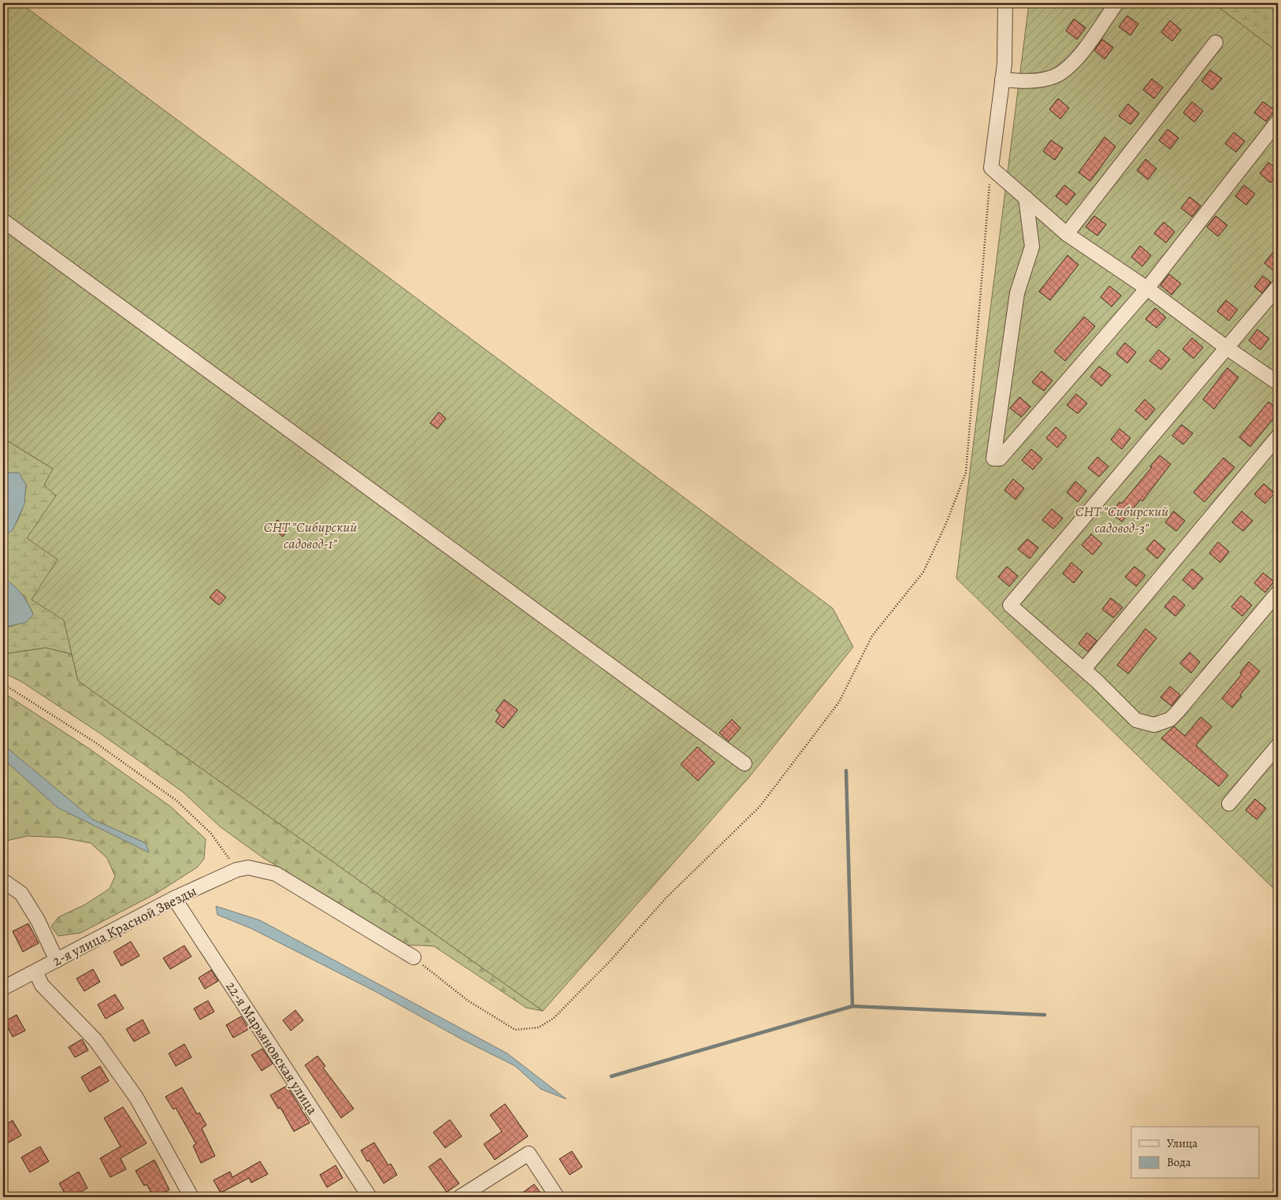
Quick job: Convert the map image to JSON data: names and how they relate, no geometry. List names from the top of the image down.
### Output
{
  "streets": {
    "street": ["2-я улица Красной Звезды", "22-я Марьяновская улица"]
  },
  "crossings": [
    ["2-я улица Красной Звезды", "22-я Марьяновская улица"]
  ],
  "parks": ["СНТ \"Сибирский садовод-3\"", "СНТ \"Сибирский садовод-1\""],
  "legend": ["Улица", "Вода"]
}
